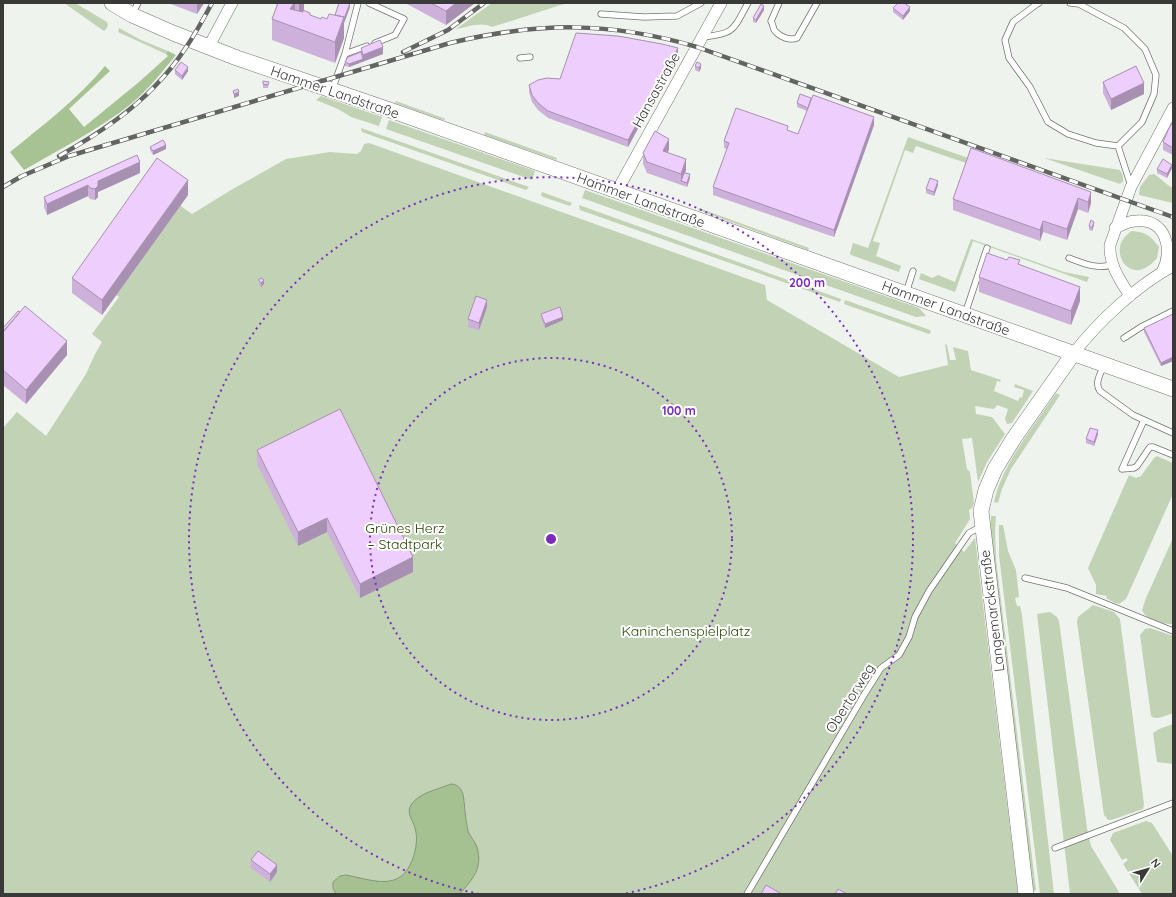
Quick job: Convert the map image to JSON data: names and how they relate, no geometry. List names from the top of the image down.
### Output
{
  "streets": {
    "main road": ["Hammer Landstraße", "Langemarckstraße"],
    "street": ["Hansastraße"],
    "lane": ["Obertorweg"]
  },
  "crossings": [
    ["Hansastraße", "Hammer Landstraße"],
    ["Hammer Landstraße", "Langemarckstraße"],
    ["Langemarckstraße", "Obertorweg"]
  ],
  "parks": ["Grünes Herz – Stadtpark", "Kaninchenspielplatz"],
  "north": "top right",
  "rings": ["200 m", "100 m"]
}
